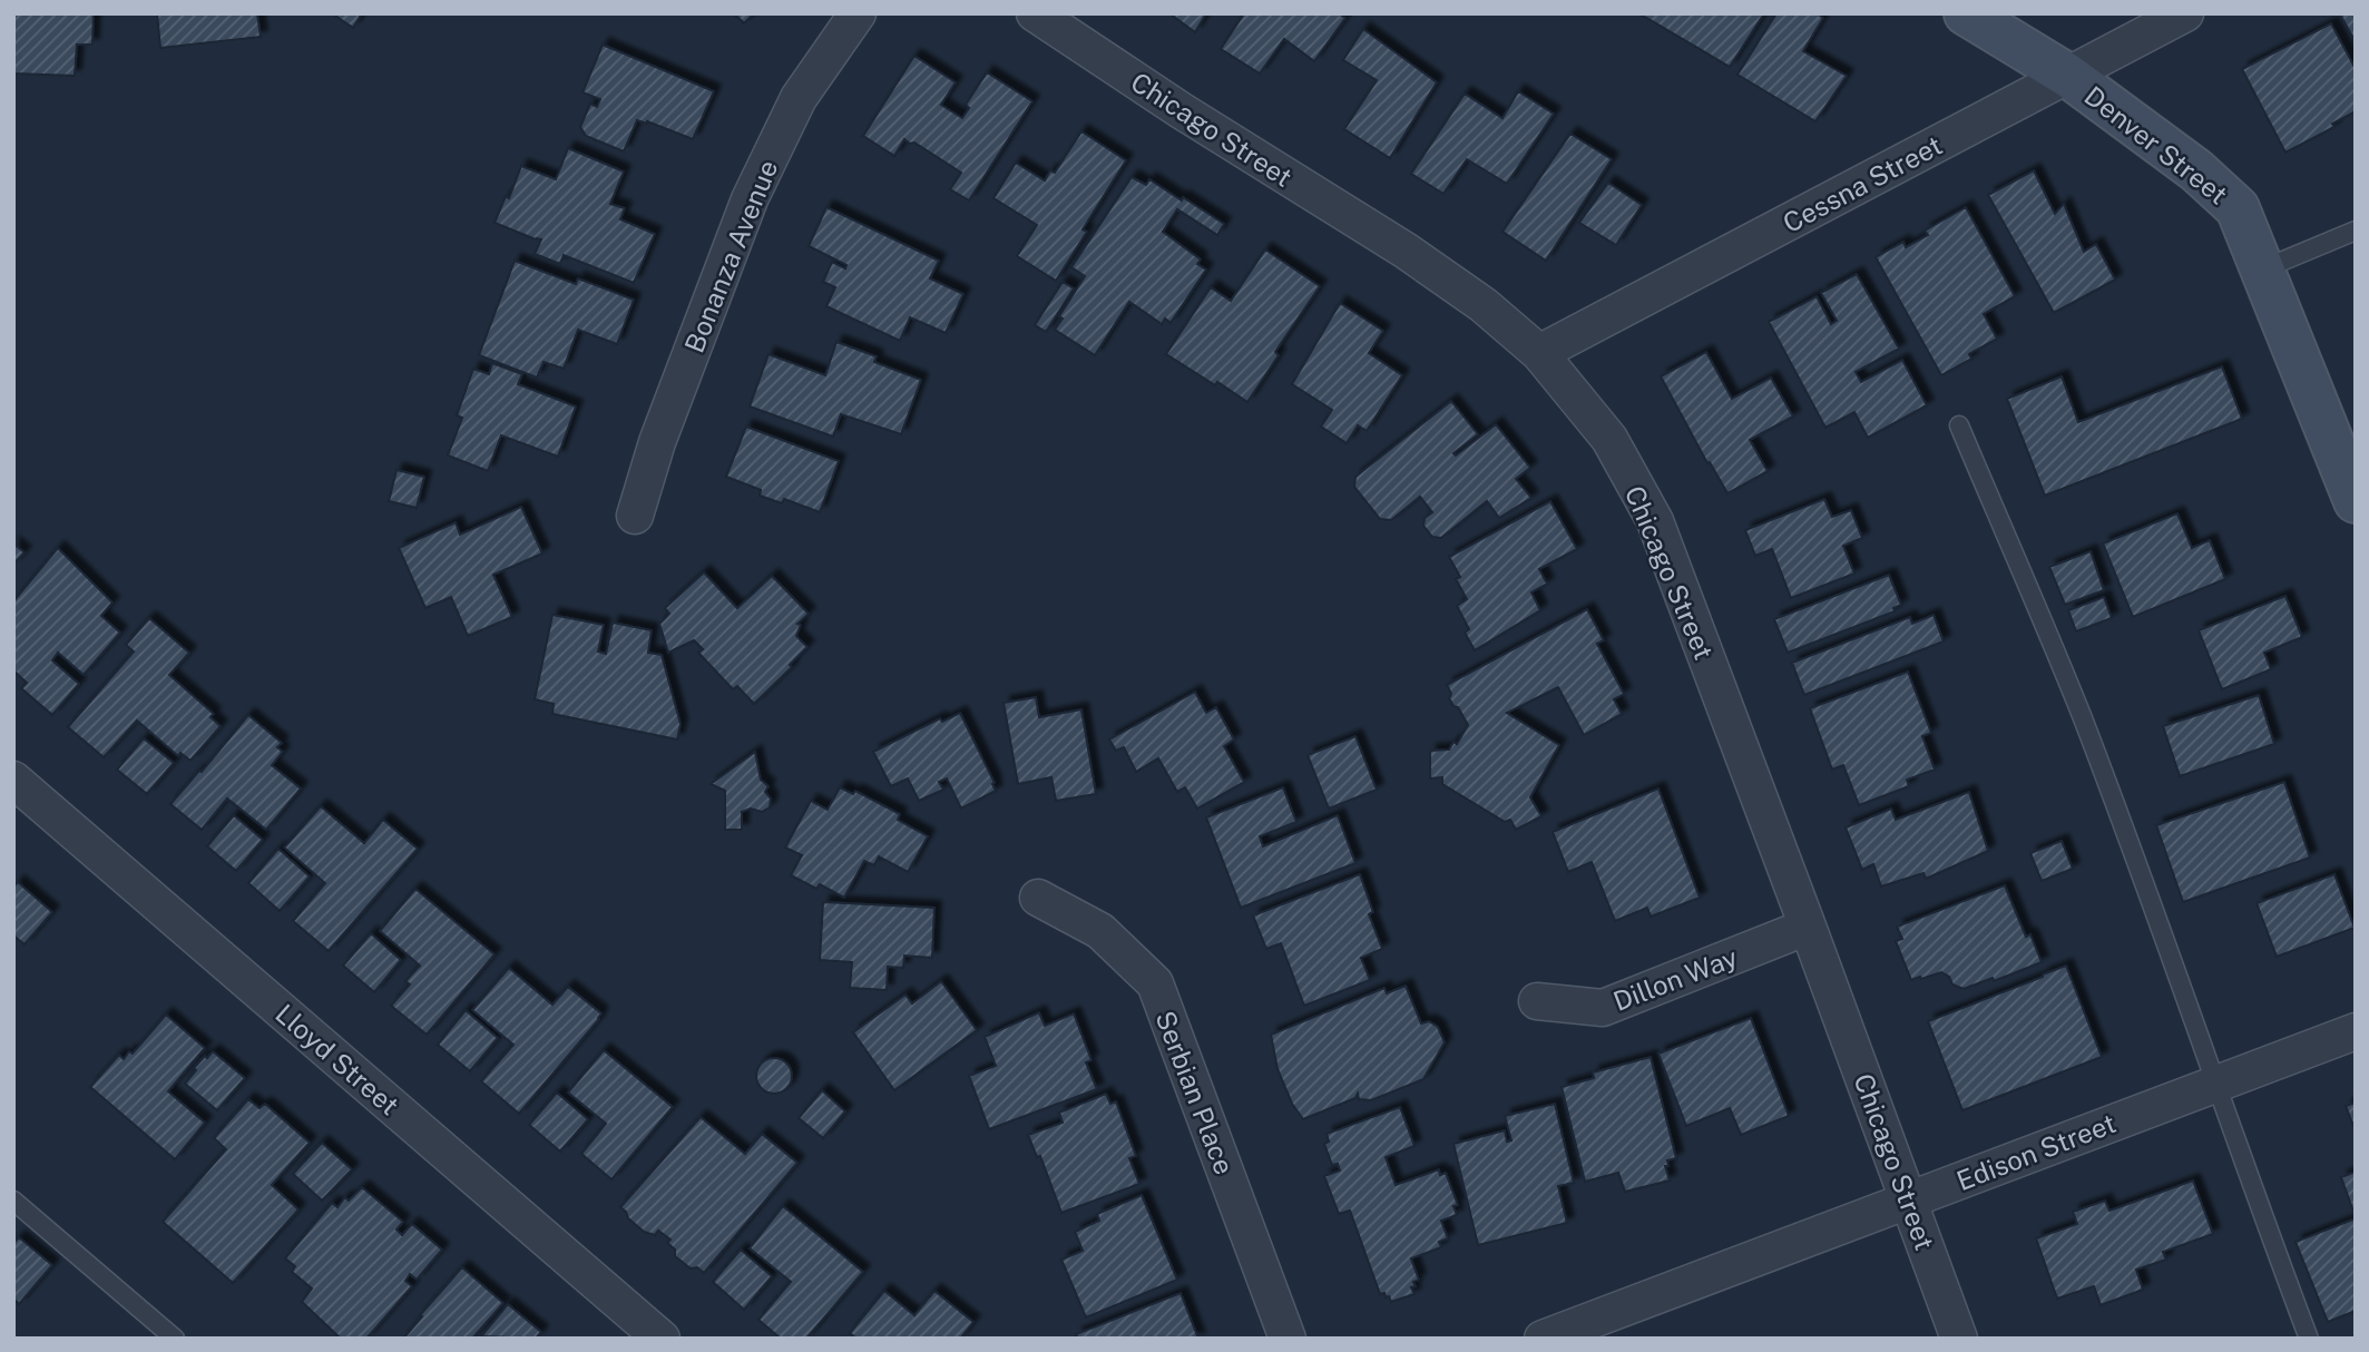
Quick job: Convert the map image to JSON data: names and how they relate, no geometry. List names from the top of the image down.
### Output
{
  "streets": {
    "street": [
      "Chicago Street",
      "Denver Street",
      "Cessna Street",
      "Bonanza Avenue",
      "Dillon Way",
      "Lloyd Street",
      "Serbian Place",
      "Edison Street"
    ]
  },
  "crossings": [
    ["Chicago Street", "Cessna Street"],
    ["Chicago Street", "Dillon Way"],
    ["Chicago Street", "Edison Street"],
    ["Denver Street", "Cessna Street"]
  ]
}
